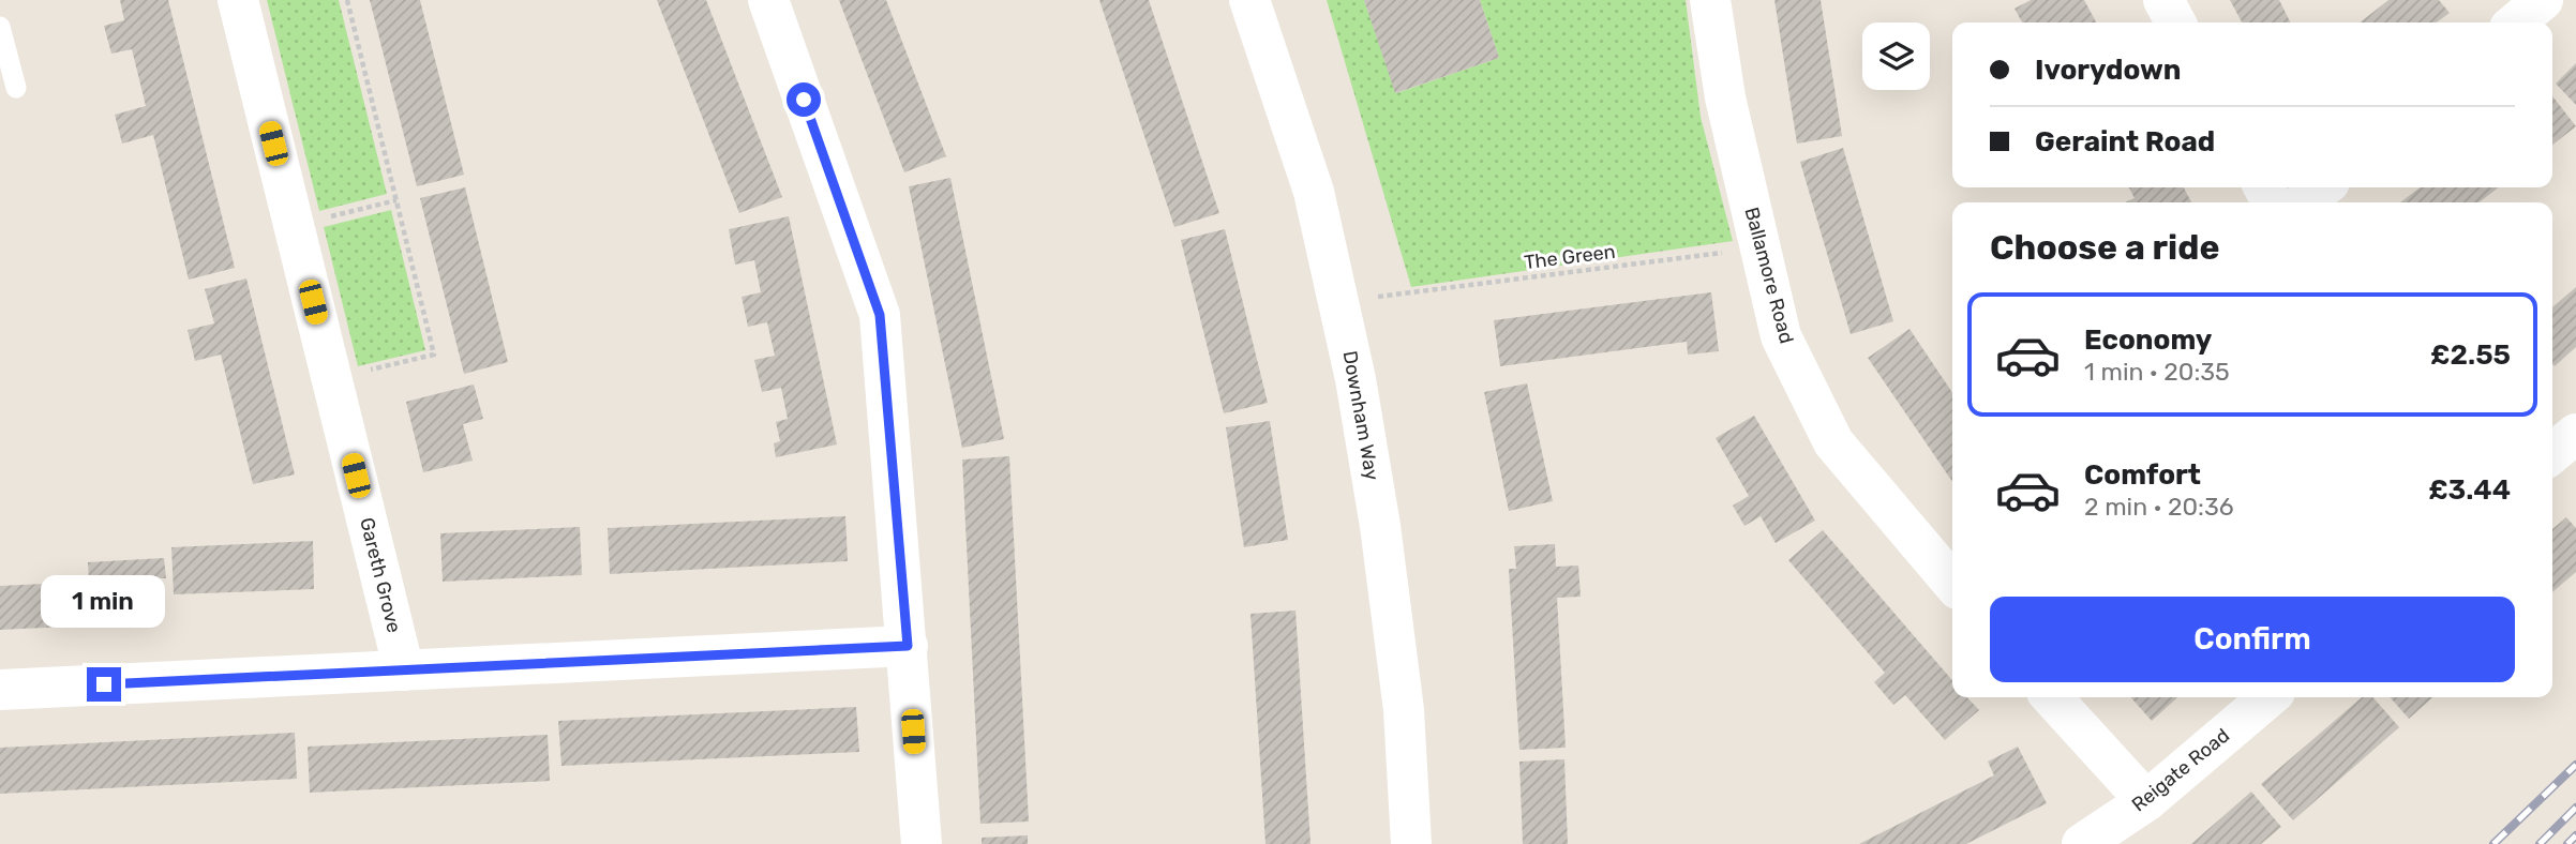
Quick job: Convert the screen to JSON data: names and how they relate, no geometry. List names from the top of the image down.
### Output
{
  "streets": {
    "street": [
      "Ballamore Road",
      "Downham Way",
      "Gareth Grove",
      "Reigate Road"
    ],
    "path": ["The Green"]
  },
  "page": {
    "banner": ["Ivorydown", "Geraint Road"],
    "heading": "Choose a ride",
    "list": [
      {
        "name": "Economy",
        "note": "1 min · 20:35",
        "value": "£2.55"
      },
      {
        "name": "Comfort",
        "note": "2 min · 20:36",
        "value": "£3.44"
      }
    ],
    "bubble": "1 min",
    "buttons": "Confirm"
  }
}
